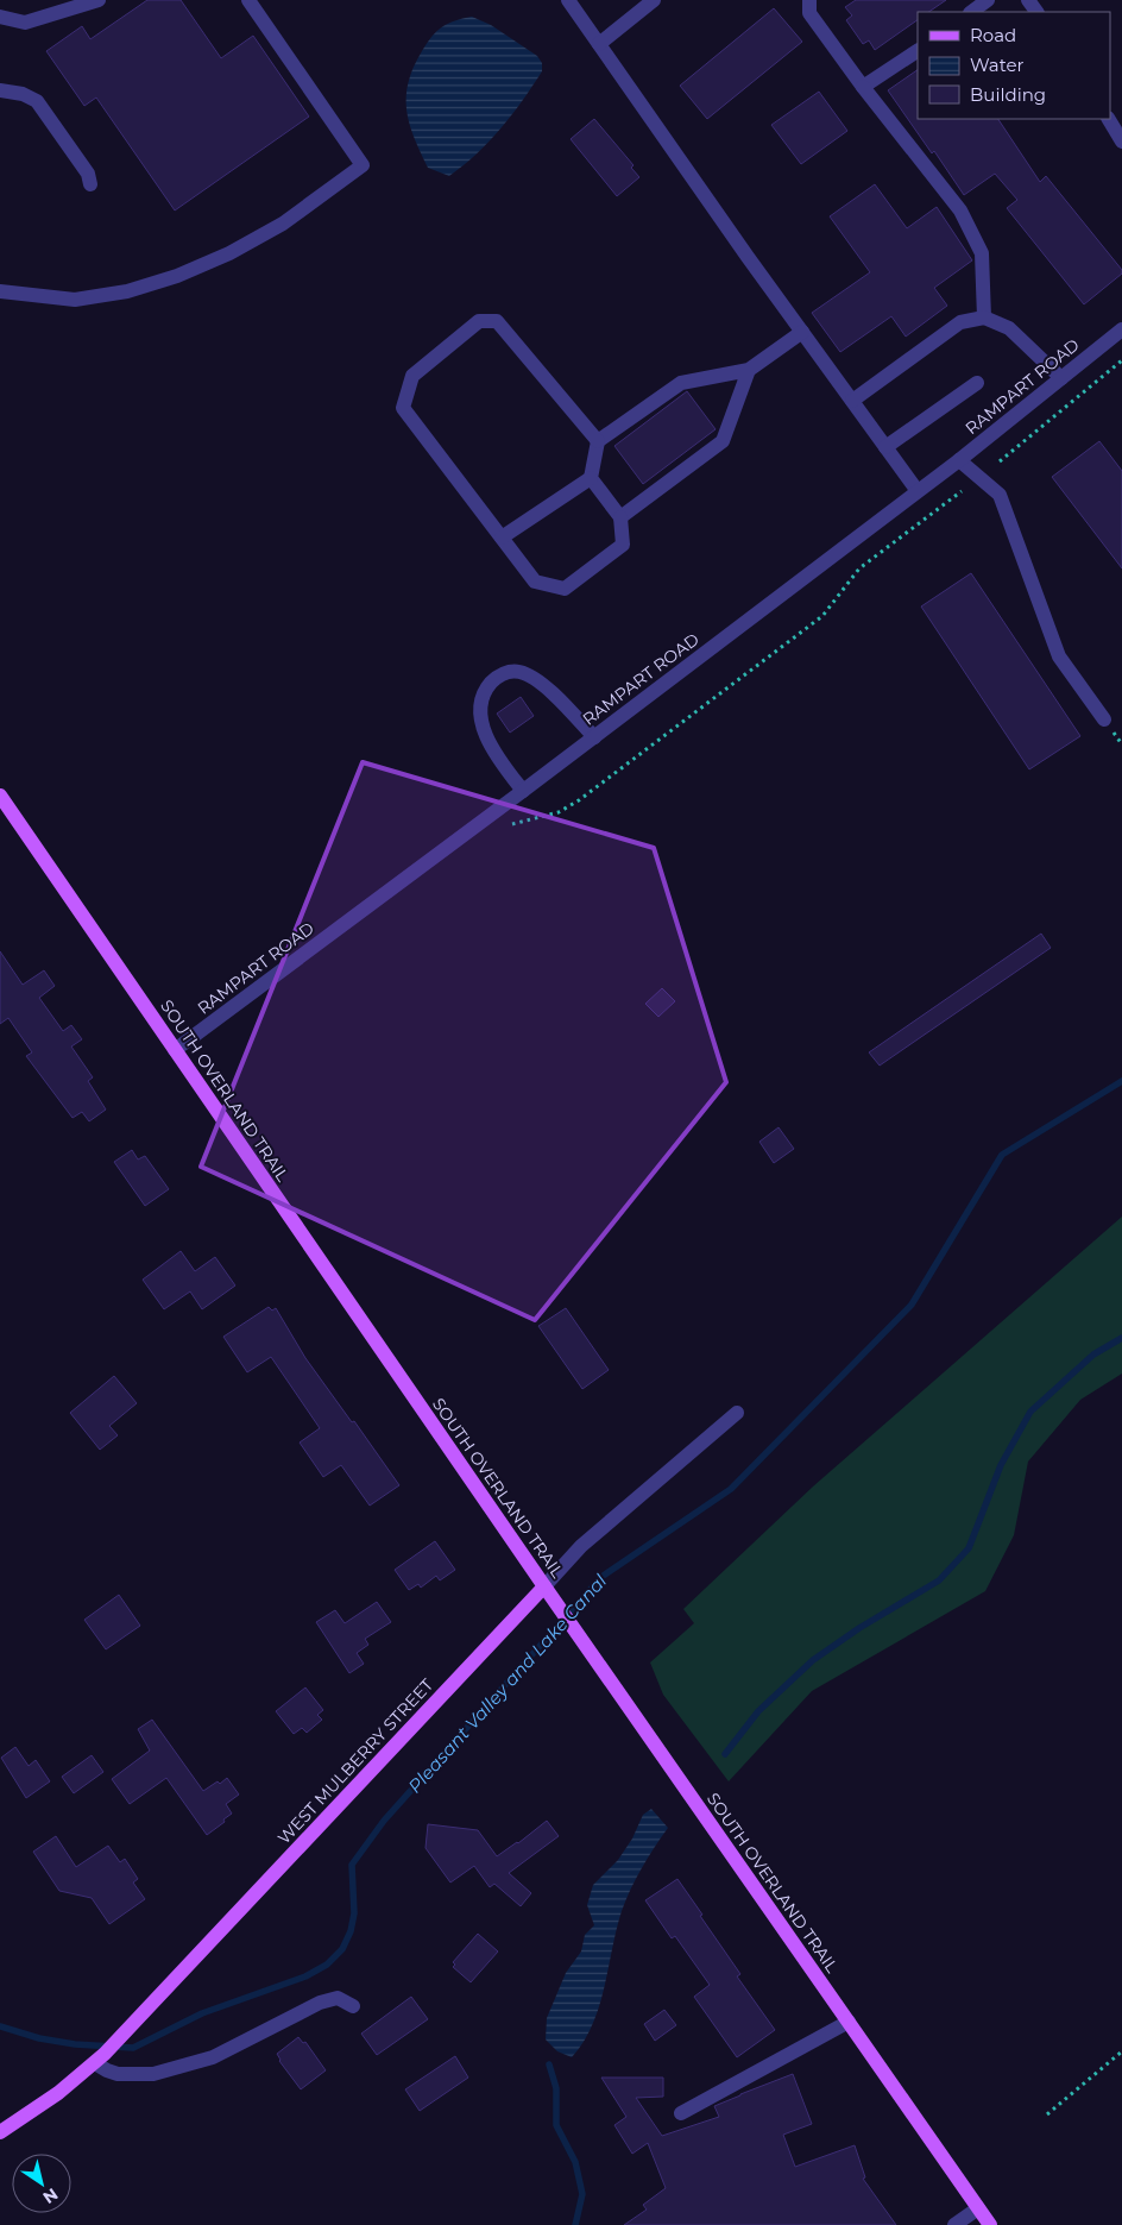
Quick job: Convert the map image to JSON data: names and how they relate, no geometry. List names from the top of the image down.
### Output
{
  "streets": {
    "main road": ["SOUTH OVERLAND TRAIL", "WEST MULBERRY STREET"],
    "street": ["RAMPART ROAD"]
  },
  "crossings": [
    ["RAMPART ROAD", "SOUTH OVERLAND TRAIL"],
    ["SOUTH OVERLAND TRAIL", "WEST MULBERRY STREET"]
  ],
  "water": ["Pleasant Valley and Lake Canal"],
  "legend": ["Road", "Water", "Building"],
  "north": "bottom right"
}
